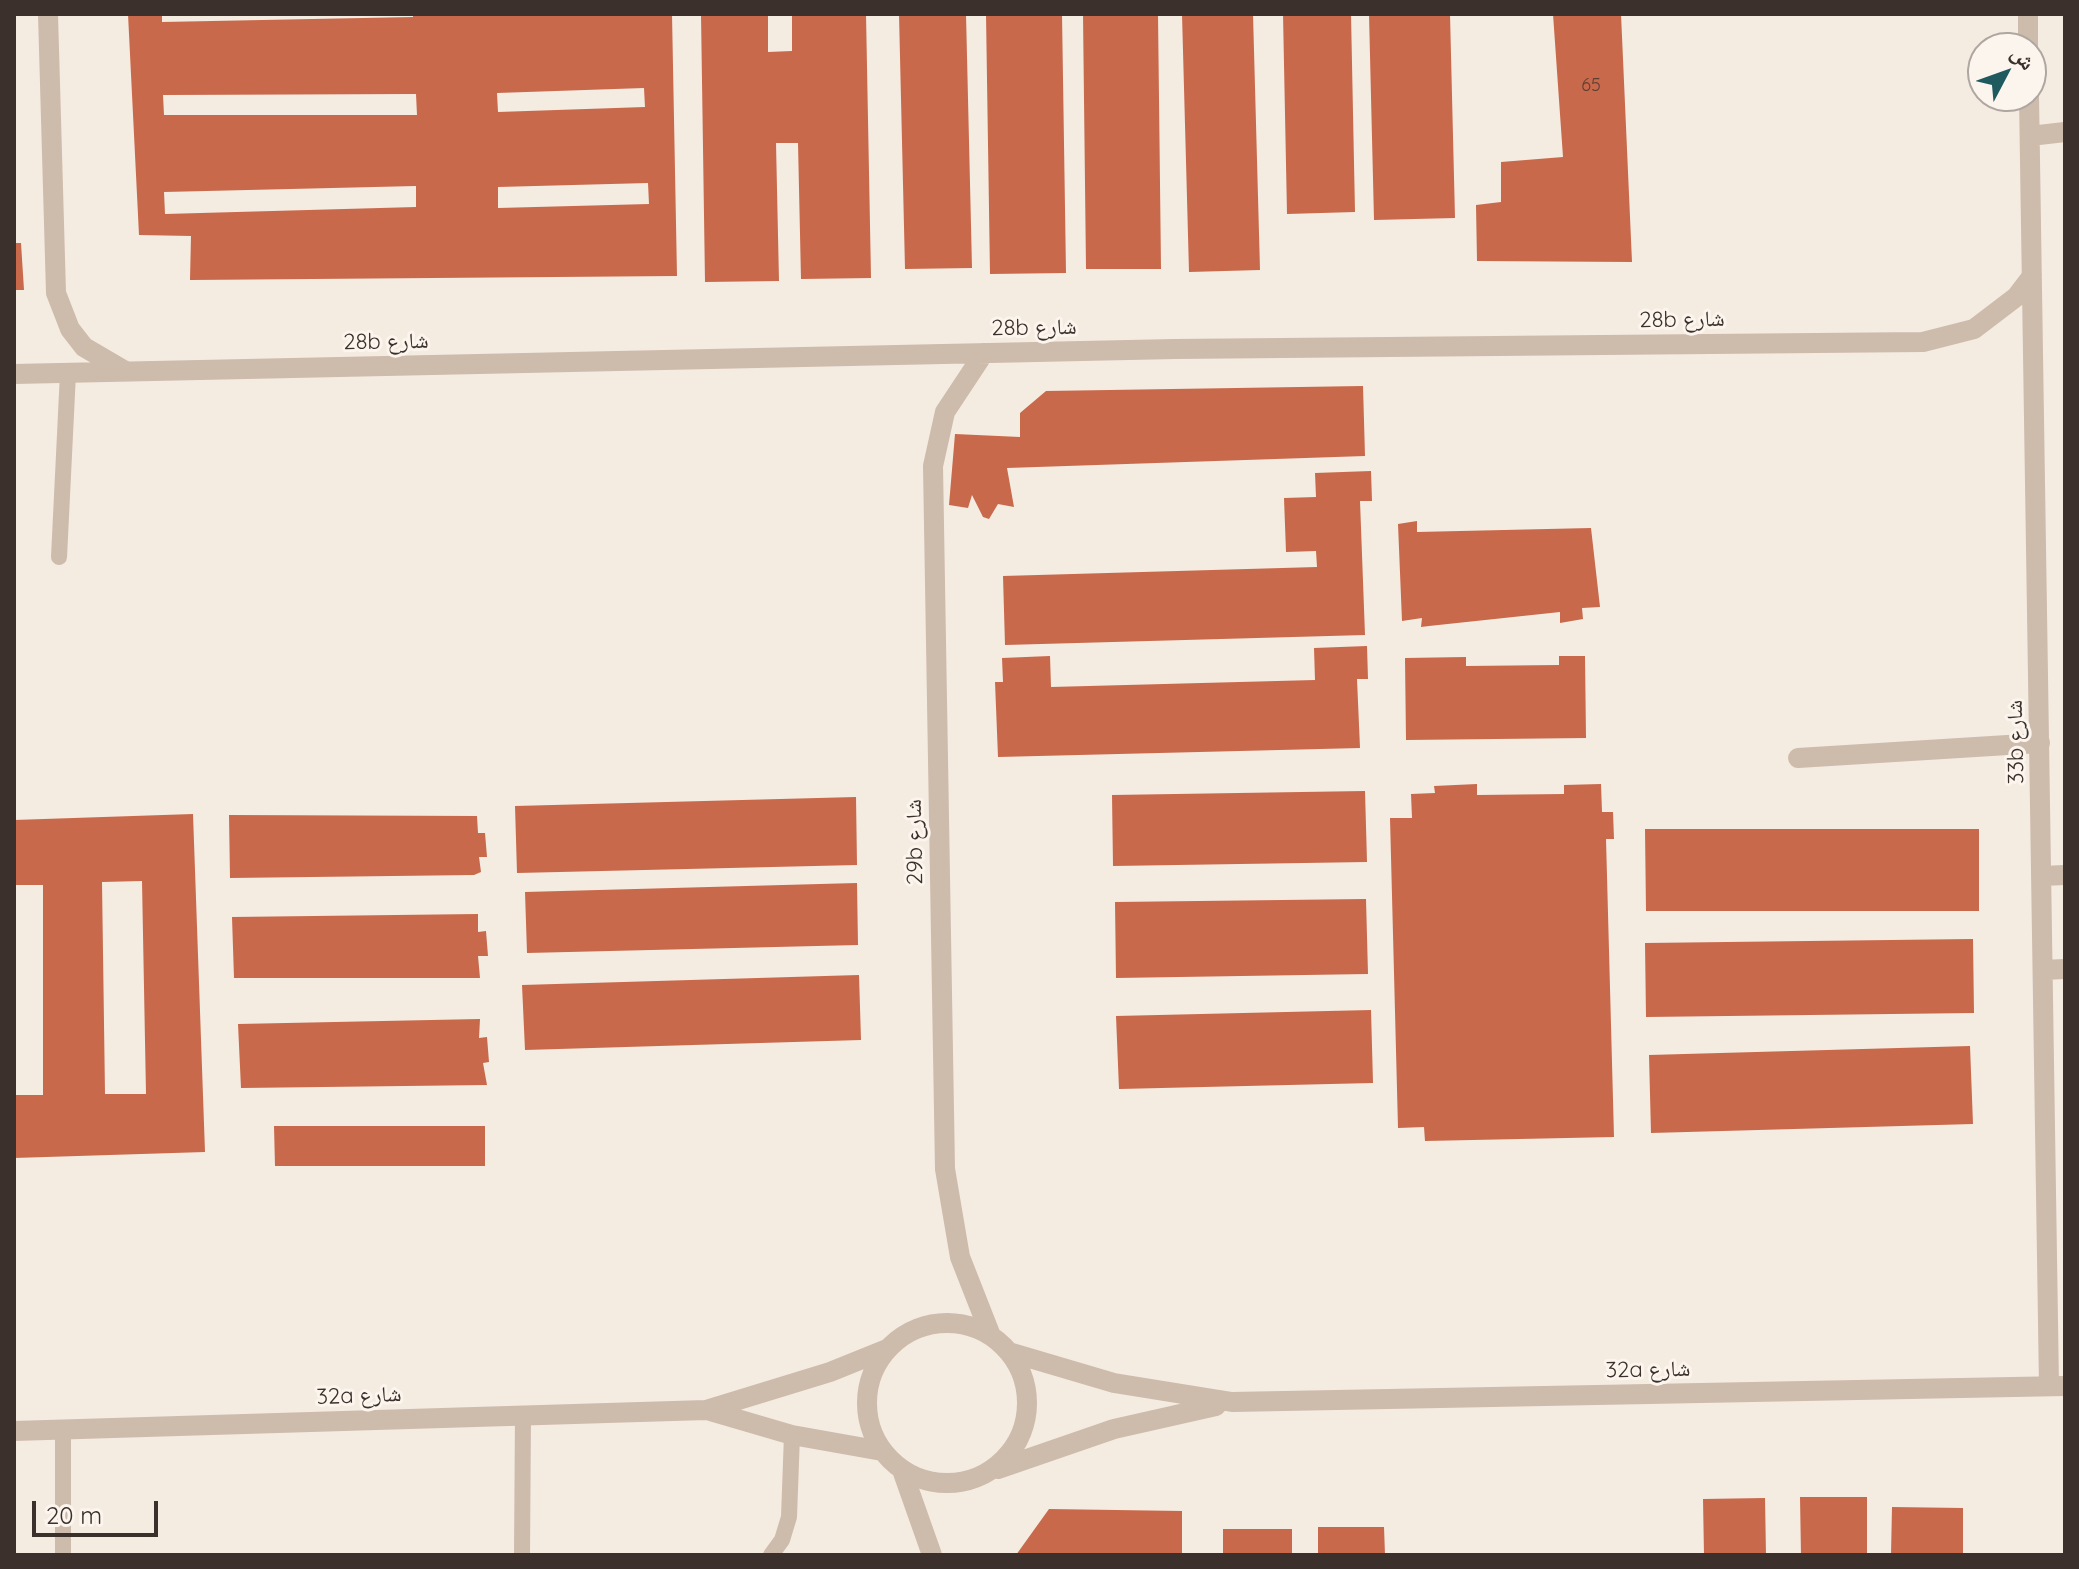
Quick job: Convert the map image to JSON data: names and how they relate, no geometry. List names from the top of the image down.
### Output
{
  "streets": {
    "street": [
      "28b شارع",
      "33b شارع",
      "29b شارع",
      "32a شارع"
    ]
  },
  "crossings": [
    ["28b شارع", "33b شارع"],
    ["28b شارع", "29b شارع"],
    ["33b شارع", "32a شارع"],
    ["29b شارع", "32a شارع"]
  ],
  "house_numbers": ["65"],
  "scale_bar": "20 m",
  "north": "top right"
}
